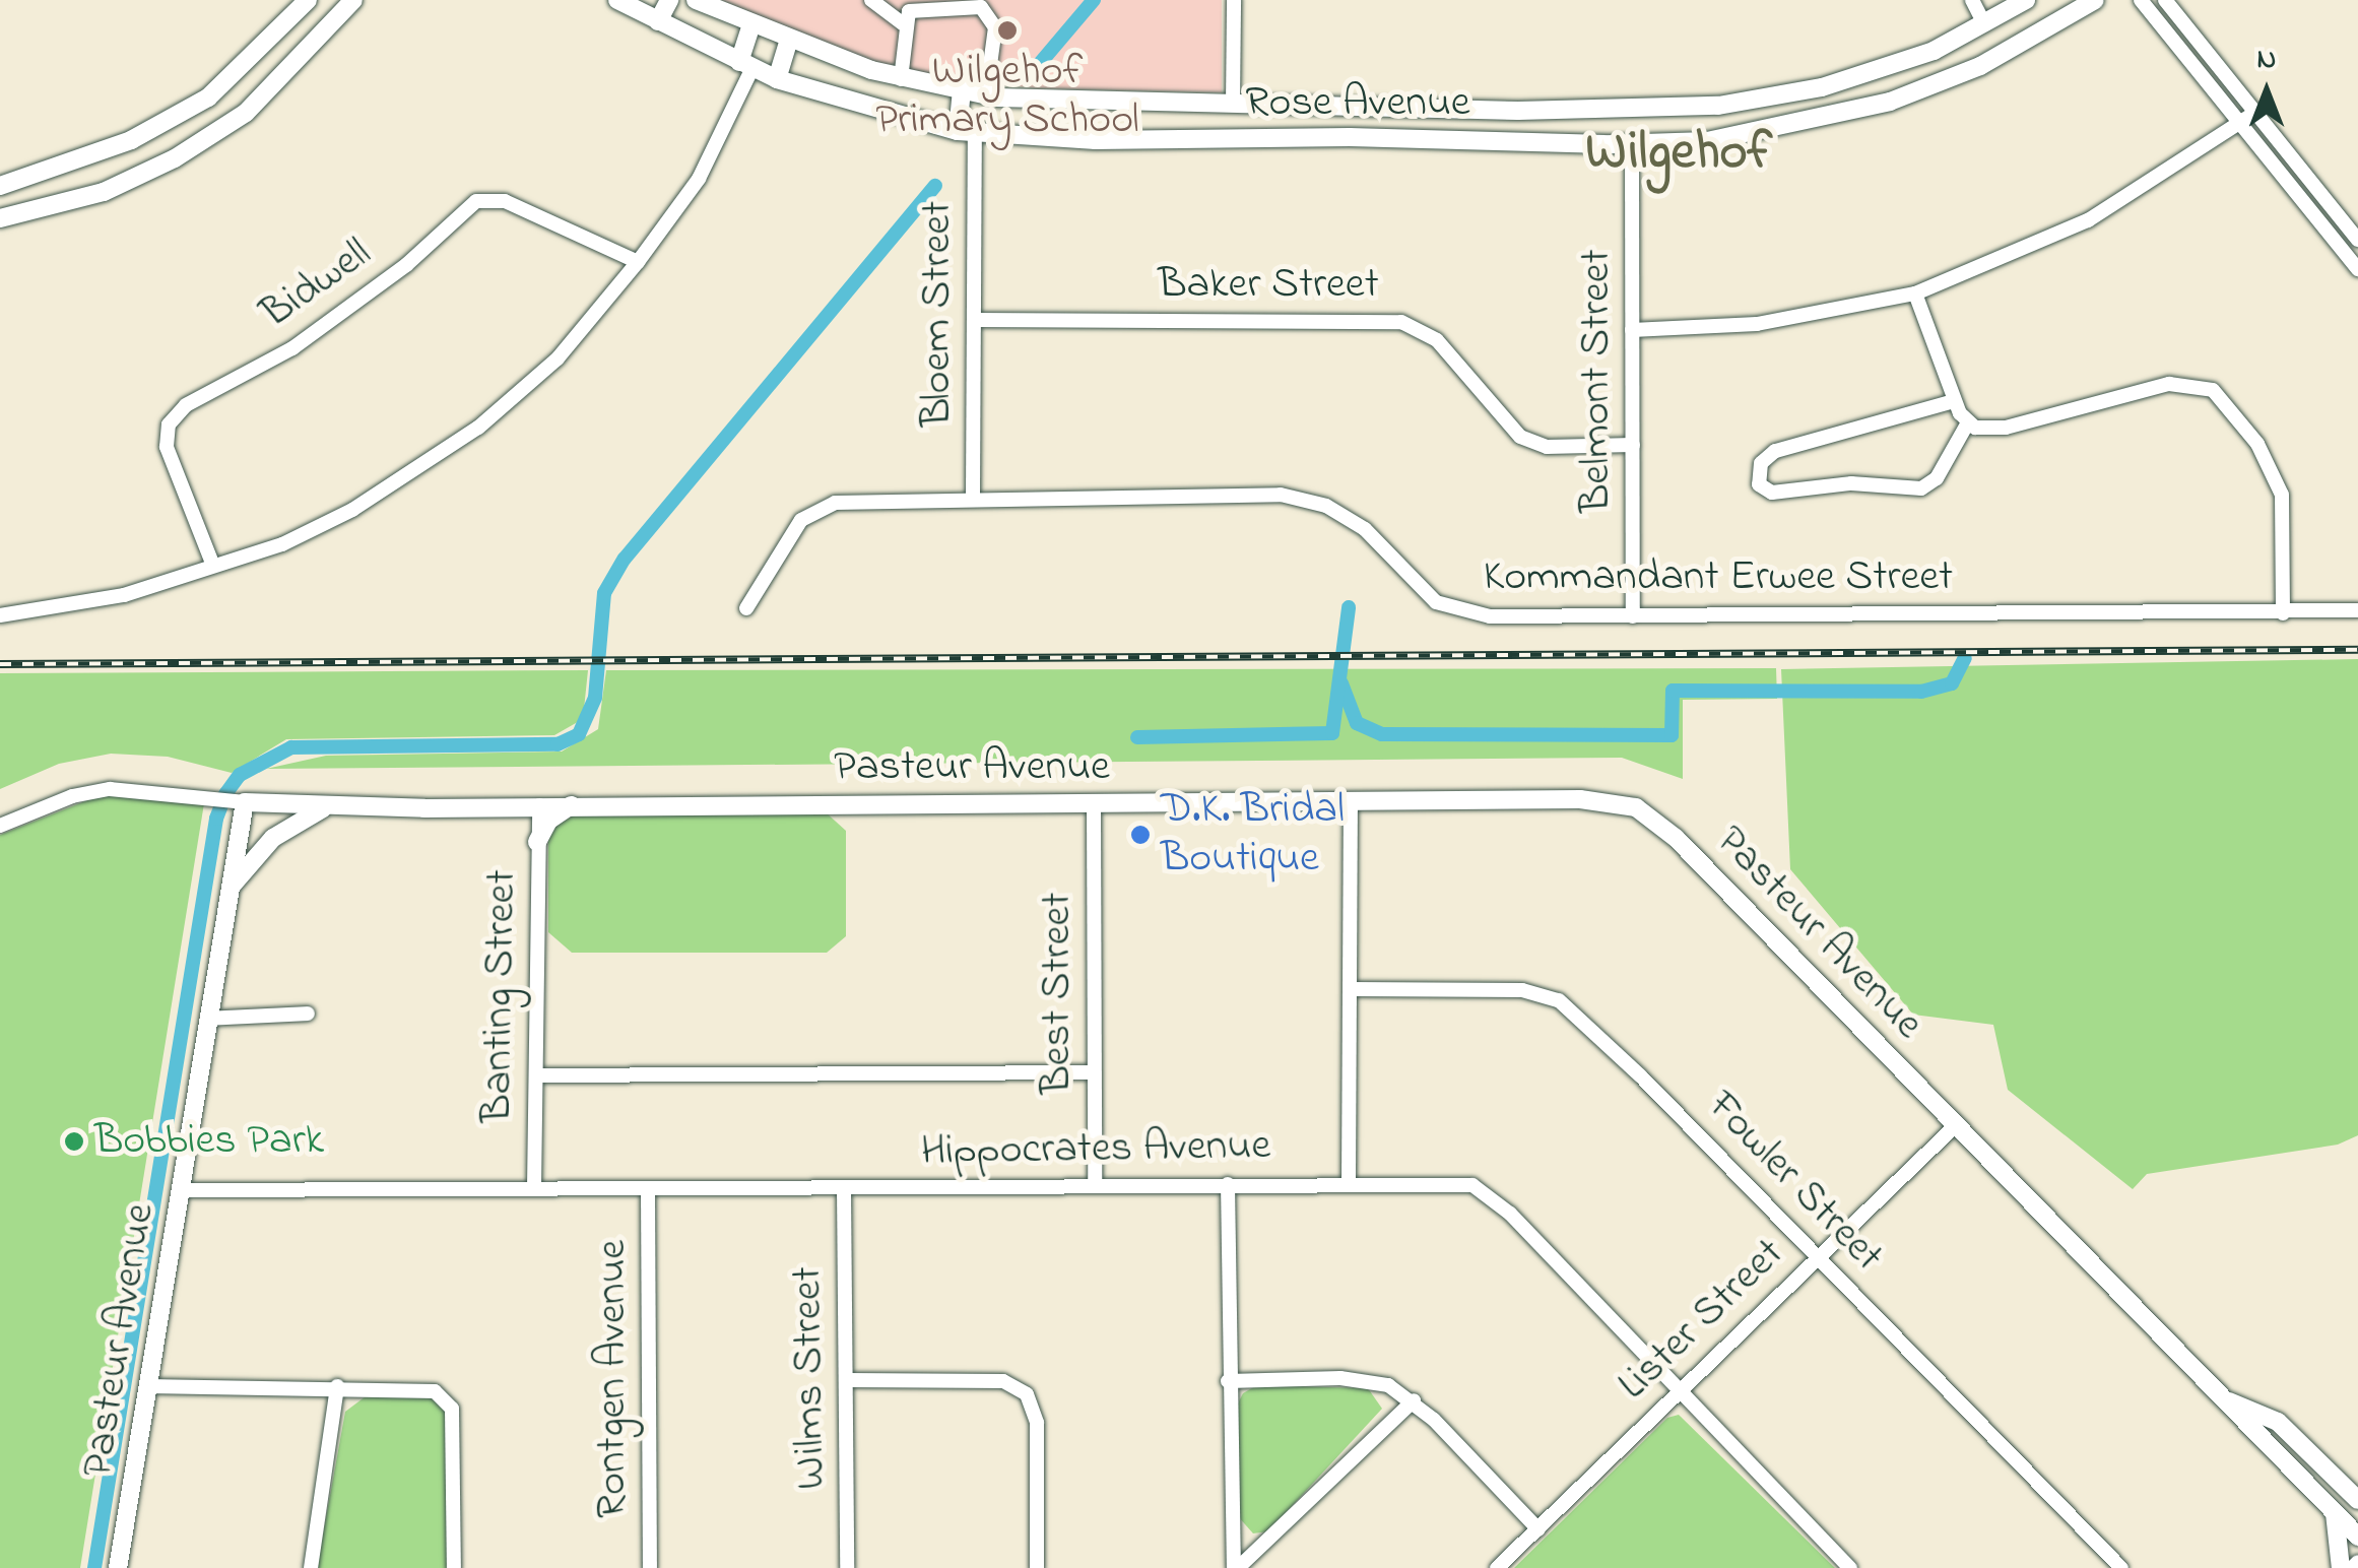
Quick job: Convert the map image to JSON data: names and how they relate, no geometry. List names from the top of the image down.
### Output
{
  "streets": {
    "street": [
      "Rose Avenue",
      "Bidwell",
      "Baker Street",
      "Bloem Street",
      "Belmont Street",
      "Kommandant Erwee Street",
      "Pasteur Avenue",
      "Best Street",
      "Banting Street",
      "Hippocrates Avenue",
      "Fowler Street",
      "Lister Street",
      "Wilms Street",
      "Rontgen Avenue"
    ]
  },
  "crossings": [
    ["Rose Avenue", "Bloem Street"],
    ["Rose Avenue", "Belmont Street"],
    ["Baker Street", "Bloem Street"],
    ["Baker Street", "Belmont Street"],
    ["Bloem Street", "Kommandant Erwee Street"],
    ["Belmont Street", "Kommandant Erwee Street"],
    ["Pasteur Avenue", "Best Street"],
    ["Pasteur Avenue", "Banting Street"],
    ["Pasteur Avenue", "Hippocrates Avenue"],
    ["Pasteur Avenue", "Lister Street"],
    ["Best Street", "Hippocrates Avenue"],
    ["Banting Street", "Hippocrates Avenue"],
    ["Hippocrates Avenue", "Lister Street"],
    ["Hippocrates Avenue", "Wilms Street"],
    ["Hippocrates Avenue", "Rontgen Avenue"],
    ["Fowler Street", "Lister Street"]
  ],
  "districts": ["Wilgehof"],
  "places": ["Wilgehof Primary School", "D.K. Bridal Boutique", "Bobbies Park"],
  "north": "top"
}
